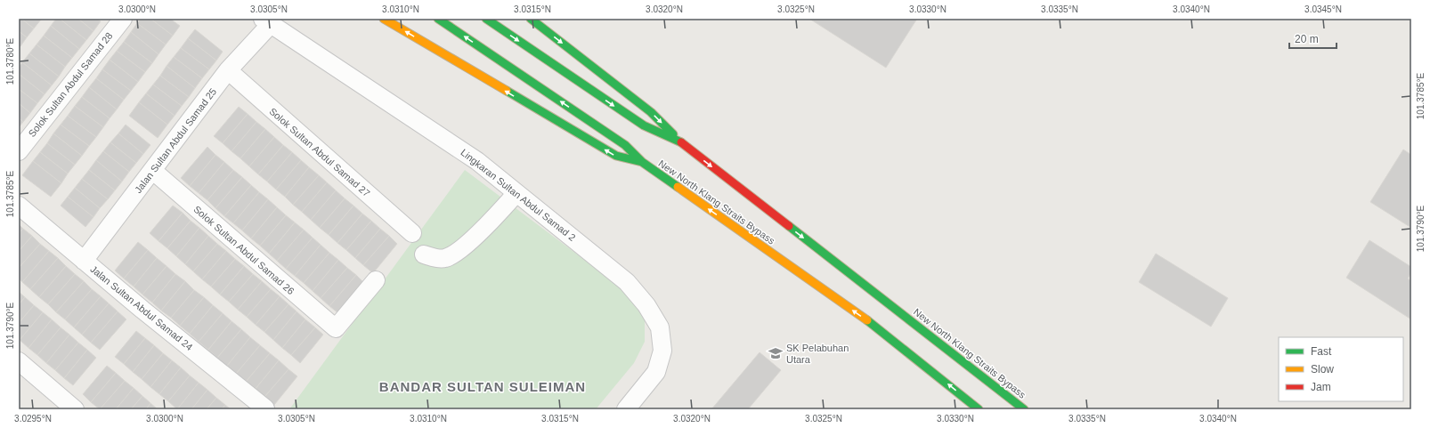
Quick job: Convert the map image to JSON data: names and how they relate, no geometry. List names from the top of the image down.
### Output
{
  "streets": {
    "highway": ["New North Klang Straits Bypass"],
    "street": [
      "Solok Sultan Abdul Samad 28",
      "Jalan Sultan Abdul Samad 25",
      "Solok Sultan Abdul Samad 27",
      "Lingkaran Sultan Abdul Samad 2",
      "Solok Sultan Abdul Samad 26",
      "Jalan Sultan Abdul Samad 24"
    ]
  },
  "crossings": [
    ["Jalan Sultan Abdul Samad 25", "Solok Sultan Abdul Samad 27"],
    ["Jalan Sultan Abdul Samad 25", "Lingkaran Sultan Abdul Samad 2"],
    ["Jalan Sultan Abdul Samad 25", "Solok Sultan Abdul Samad 26"],
    ["Jalan Sultan Abdul Samad 25", "Jalan Sultan Abdul Samad 24"]
  ],
  "districts": ["BANDAR SULTAN SULEIMAN"],
  "places": {
    "school or university": ["SK Pelabuhan Utara"]
  },
  "legend": ["Fast", "Slow", "Jam"],
  "scale_bar": "20 m",
  "coordinates": [
    "3.0300°N",
    "3.0305°N",
    "3.0310°N",
    "3.0315°N",
    "3.0320°N",
    "3.0325°N",
    "3.0330°N",
    "3.0335°N",
    "3.0340°N",
    "3.0345°N",
    "101.3780°E",
    "101.3785°E",
    "101.3790°E",
    "3.0295°N"
  ]
}
